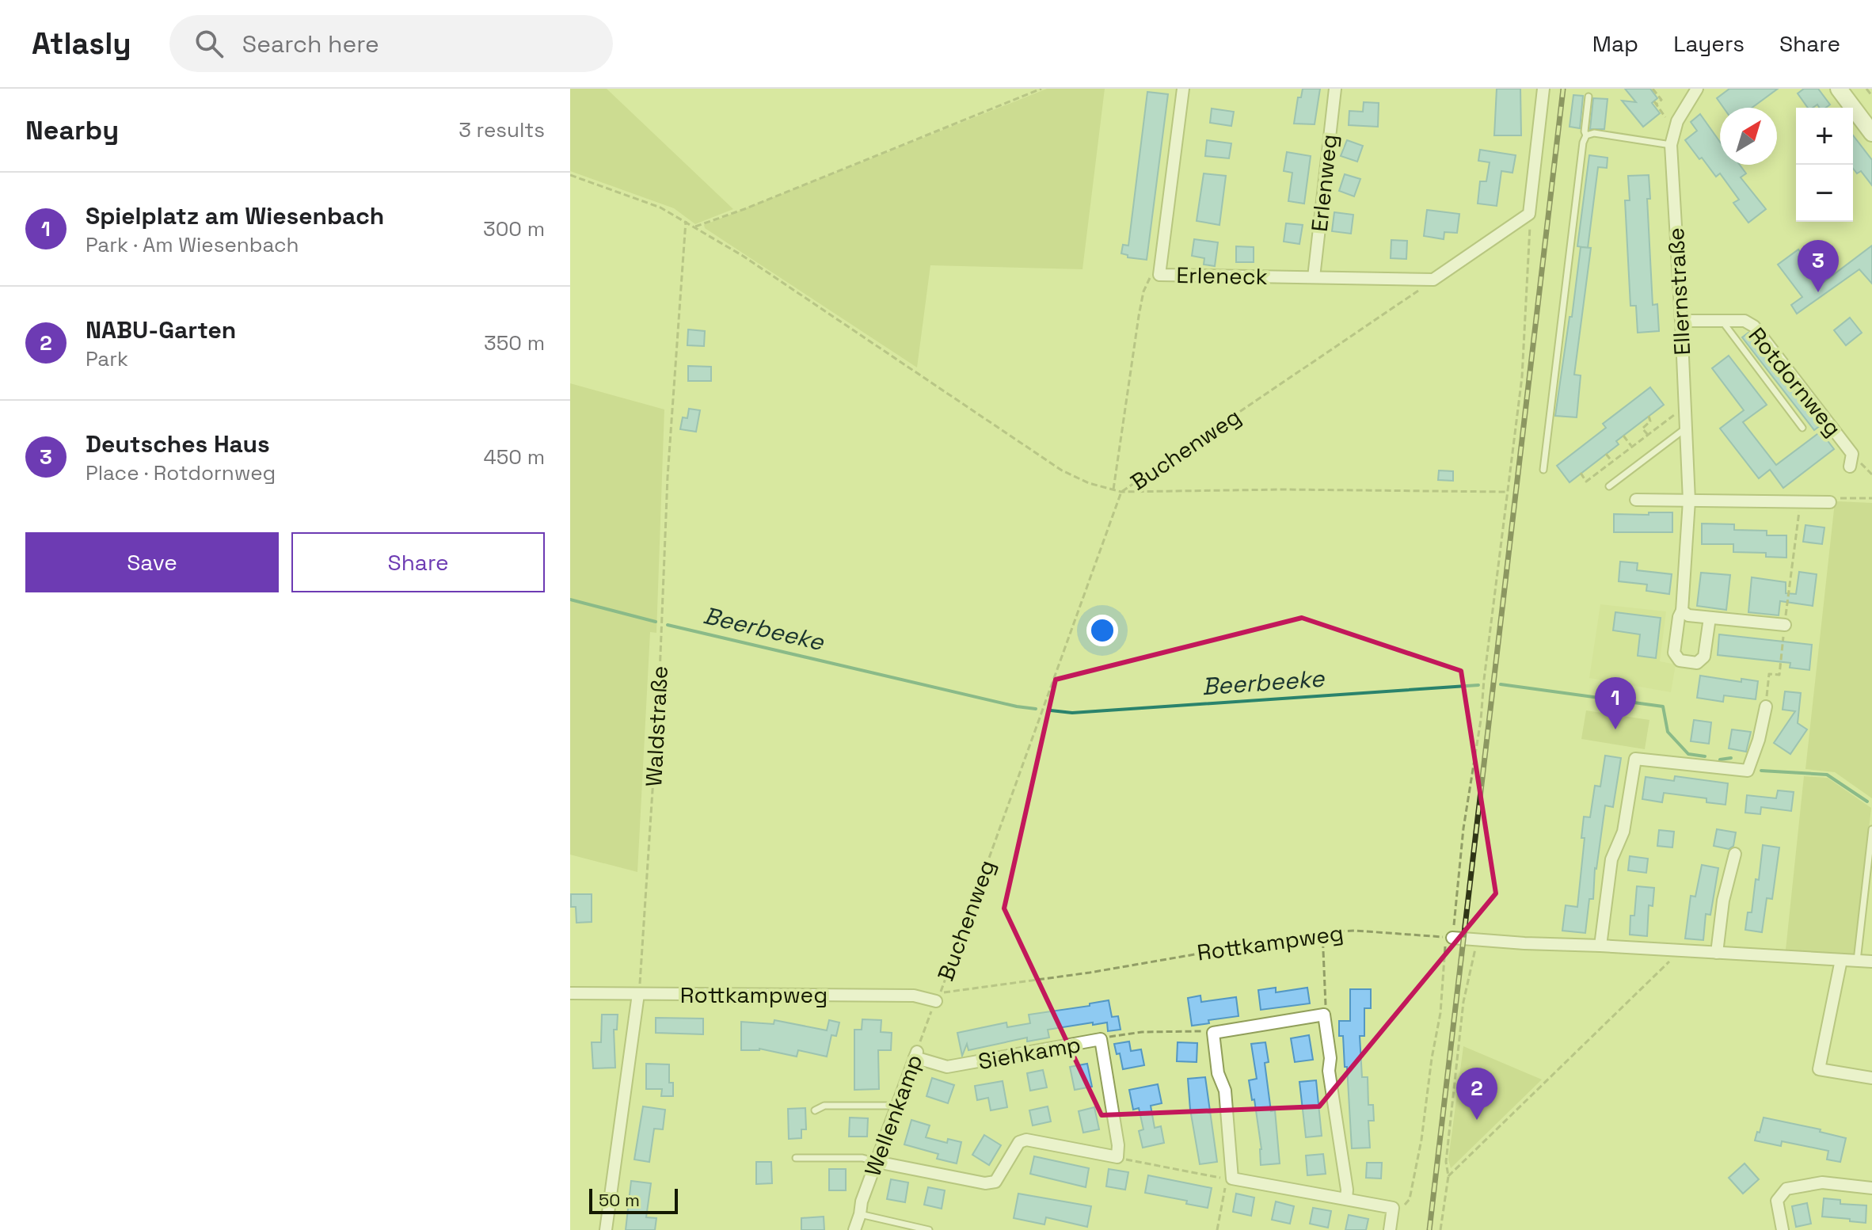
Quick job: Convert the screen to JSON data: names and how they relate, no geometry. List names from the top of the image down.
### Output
{
  "streets": {
    "street": [
      "Erlenweg",
      "Erleneck",
      "Ellernstraße",
      "Rotdornweg",
      "Rottkampweg",
      "Siehkamp",
      "Wellenkamp"
    ],
    "path": ["Buchenweg", "Waldstraße"]
  },
  "crossings": [
    ["Erlenweg", "Erleneck"],
    ["Erleneck", "Buchenweg"],
    ["Ellernstraße", "Rotdornweg"],
    ["Buchenweg", "Rottkampweg"],
    ["Buchenweg", "Wellenkamp"],
    ["Waldstraße", "Rottkampweg"],
    ["Rottkampweg", "Wellenkamp"],
    ["Siehkamp", "Wellenkamp"]
  ],
  "water": ["Beerbeeke"],
  "scale_bar": "50 m",
  "north": "top right",
  "page": {
    "header": "Atlasly",
    "search": "Search here",
    "nav": ["Map", "Layers", "Share"],
    "heading": ["Nearby", "3 results"],
    "map_buttons": ["+", "−"],
    "list": [
      {
        "mark": "1",
        "name": "Spielplatz am Wiesenbach",
        "note": "Park · Am Wiesenbach",
        "value": "300 m"
      },
      {
        "mark": "2",
        "name": "NABU-Garten",
        "note": "Park",
        "value": "350 m"
      },
      {
        "mark": "3",
        "name": "Deutsches Haus",
        "note": "Place · Rotdornweg",
        "value": "450 m"
      }
    ],
    "pins": ["3", "1", "2"],
    "buttons": ["Save", "Share"],
    "scale": "50 m"
  }
}
